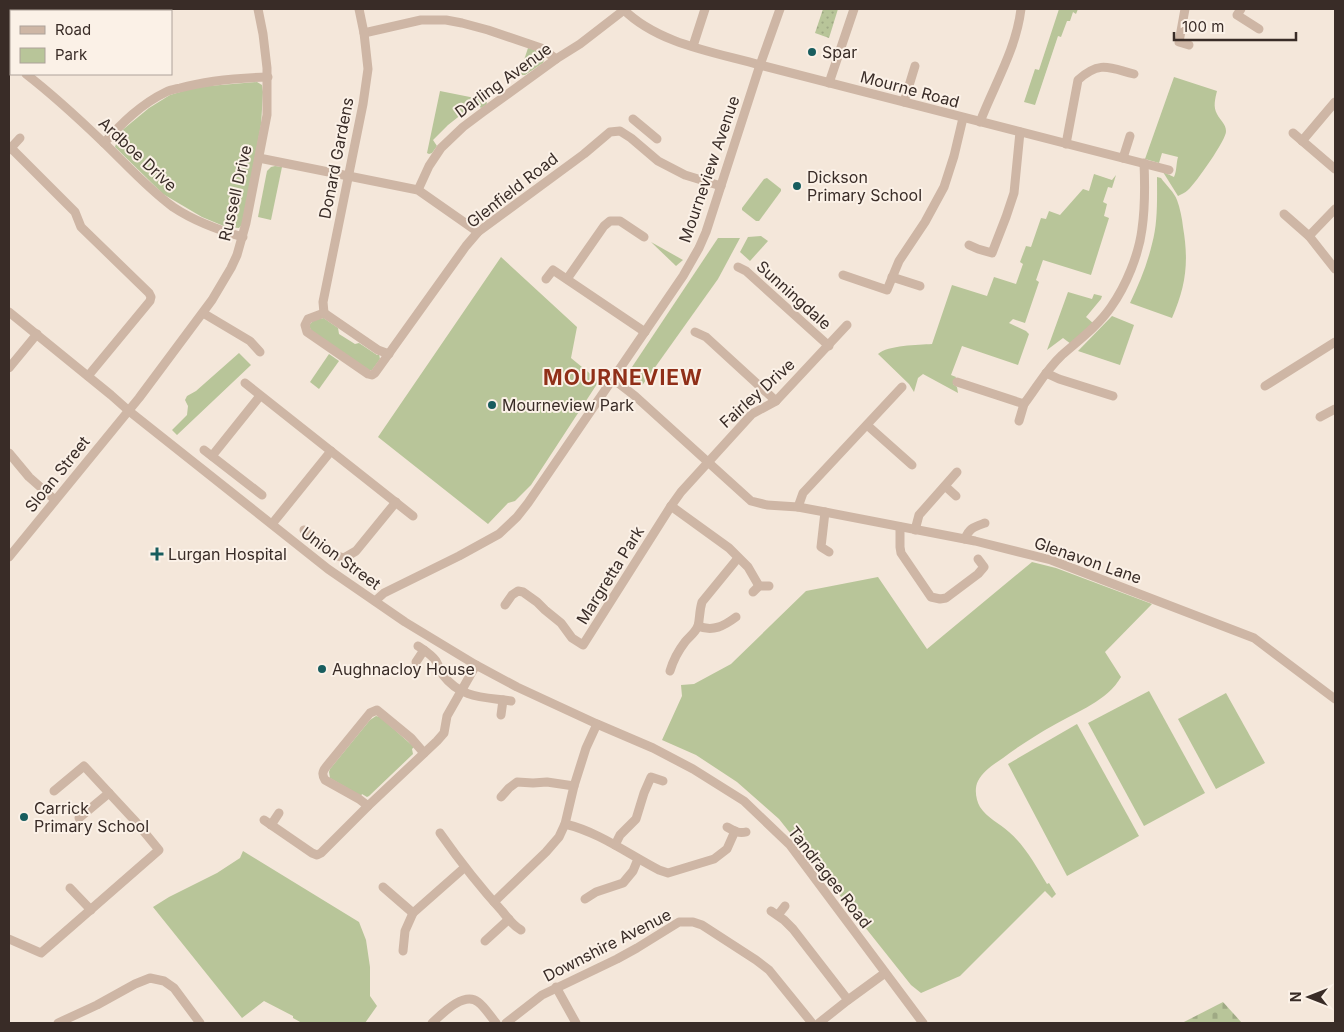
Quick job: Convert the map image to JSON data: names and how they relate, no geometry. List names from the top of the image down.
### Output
{
  "streets": {
    "street": [
      "Darling Avenue",
      "Mourne Road",
      "Ardboe Drive",
      "Donard Gardens",
      "Mourneview Avenue",
      "Glenfield Road",
      "Russell Drive",
      "Sunningdale",
      "Fairley Drive",
      "Sloan Street",
      "Union Street",
      "Glenavon Lane",
      "Margretta Park",
      "Tandragee Road",
      "Downshire Avenue"
    ]
  },
  "crossings": [
    ["Darling Avenue", "Mourne Road"],
    ["Mourne Road", "Mourneview Avenue"],
    ["Ardboe Drive", "Russell Drive"],
    ["Donard Gardens", "Glenfield Road"],
    ["Mourneview Avenue", "Glenfield Road"],
    ["Mourneview Avenue", "Union Street"],
    ["Russell Drive", "Sloan Street"],
    ["Russell Drive", "Union Street"],
    ["Sunningdale", "Fairley Drive"],
    ["Fairley Drive", "Glenavon Lane"],
    ["Fairley Drive", "Margretta Park"],
    ["Sloan Street", "Union Street"],
    ["Union Street", "Tandragee Road"],
    ["Glenavon Lane", "Margretta Park"]
  ],
  "districts": ["MOURNEVIEW"],
  "places": {
    "other": [
      "Spar",
      "Dickson Primary School",
      "Mourneview Park",
      "Aughnacloy House",
      "Carrick Primary School"
    ],
    "health": ["Lurgan Hospital"]
  },
  "legend": ["Road", "Park"],
  "scale_bar": "100 m",
  "north": "left"
}
